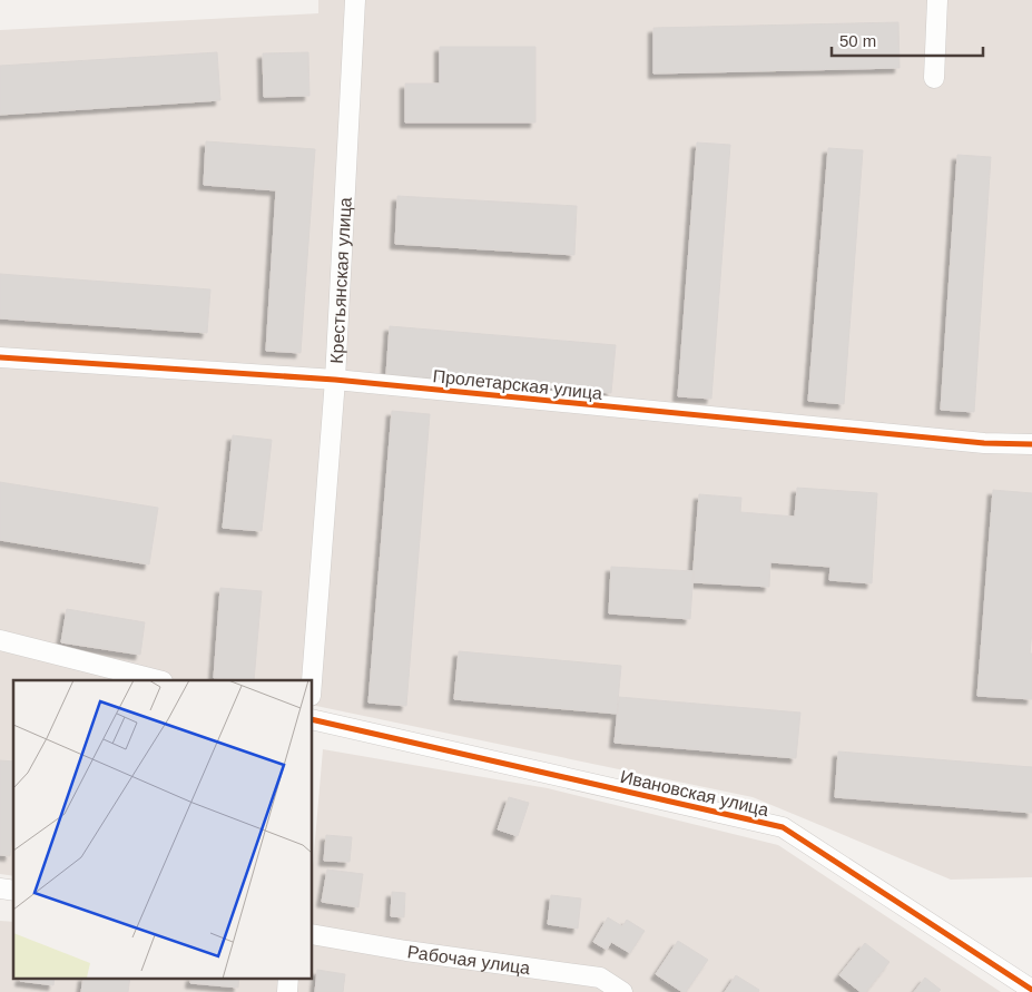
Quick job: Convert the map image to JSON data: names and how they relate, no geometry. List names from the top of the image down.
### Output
{
  "streets": {
    "street": [
      "Крестьянская улица",
      "Пролетарская улица",
      "Ивановская улица",
      "Рабочая улица"
    ]
  },
  "crossings": [
    ["Крестьянская улица", "Пролетарская улица"]
  ],
  "scale_bar": "50 m"
}
